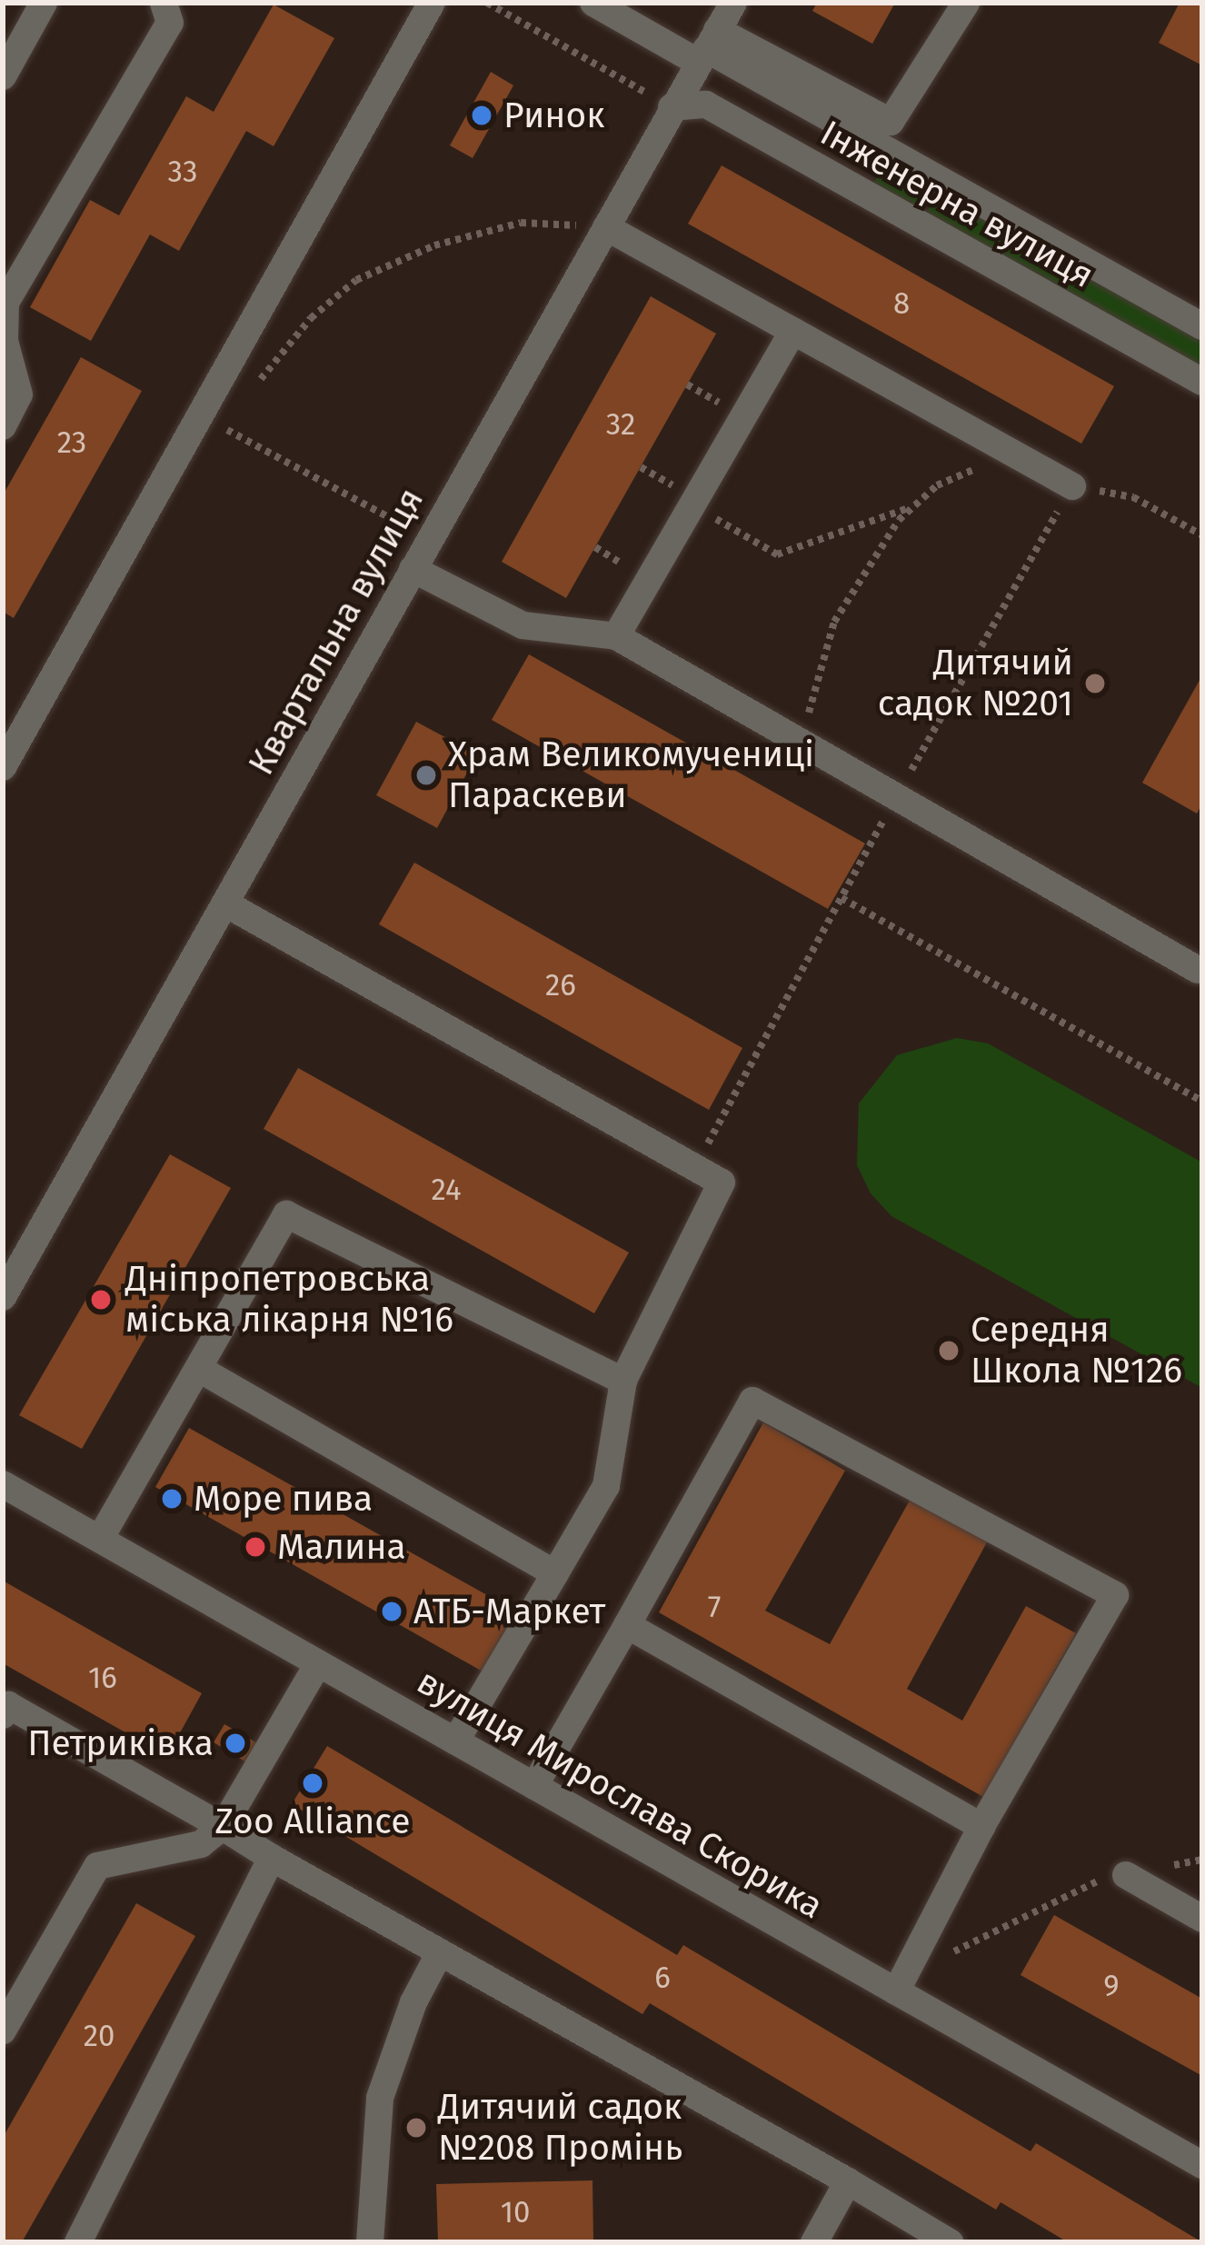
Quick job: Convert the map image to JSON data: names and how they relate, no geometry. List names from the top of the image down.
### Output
{
  "streets": {
    "street": ["Інженерна вулиця", "Квартальна вулиця", "вулиця Мирослава Скорика"]
  },
  "crossings": [
    ["Інженерна вулиця", "Квартальна вулиця"]
  ],
  "places": [
    "Ринок",
    "Дитячий садок №201",
    "Храм Великомучениці Параскеви",
    "Дніпропетровська міська лікарня №16",
    "Середня Школа №126",
    "Море пива",
    "Малина",
    "АТБ-Маркет",
    "Петриківка",
    "Zoo Alliance",
    "Дитячий садок №208 Промінь"
  ],
  "house_numbers": [
    "33",
    "8",
    "32",
    "23",
    "26",
    "24",
    "7",
    "16",
    "6",
    "9",
    "20",
    "10"
  ]
}
